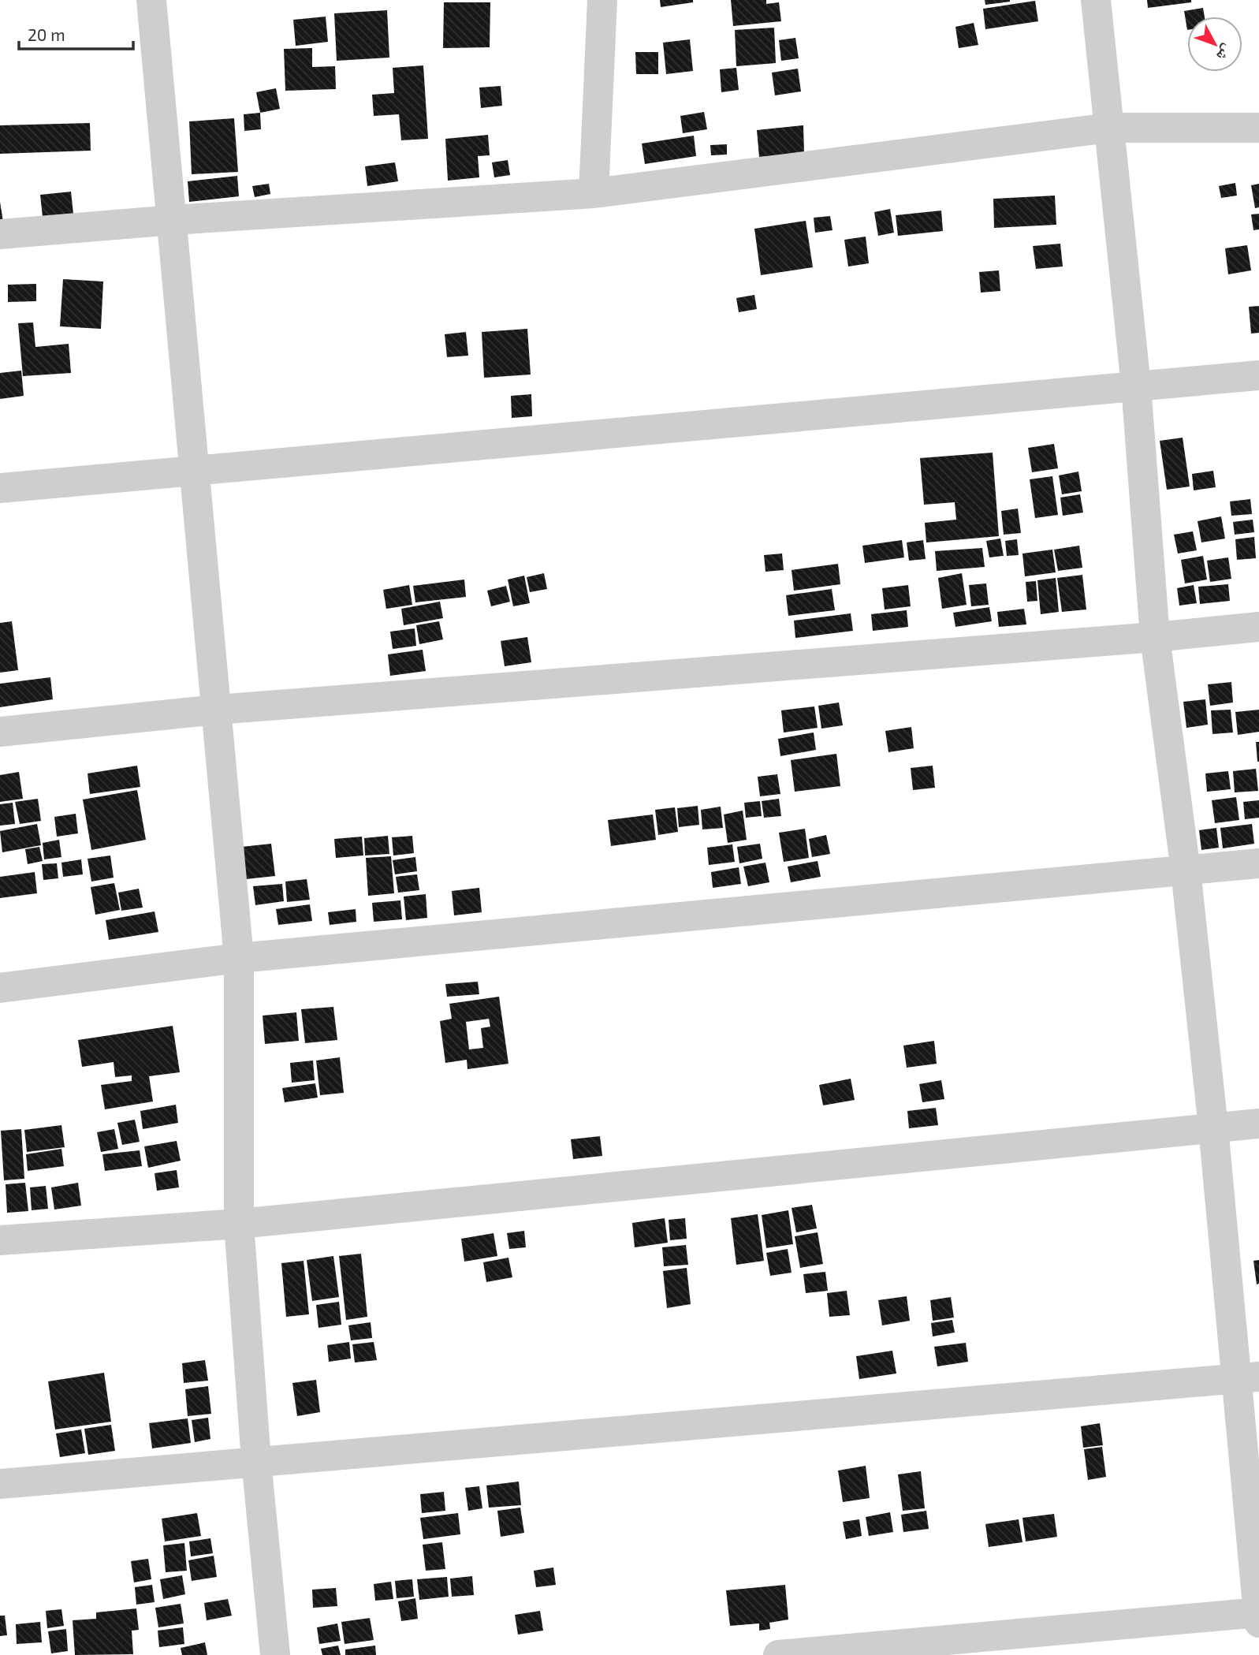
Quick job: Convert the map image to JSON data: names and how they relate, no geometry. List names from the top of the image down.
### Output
{
  "scale_bar": "20 m",
  "north": "bottom right"
}
